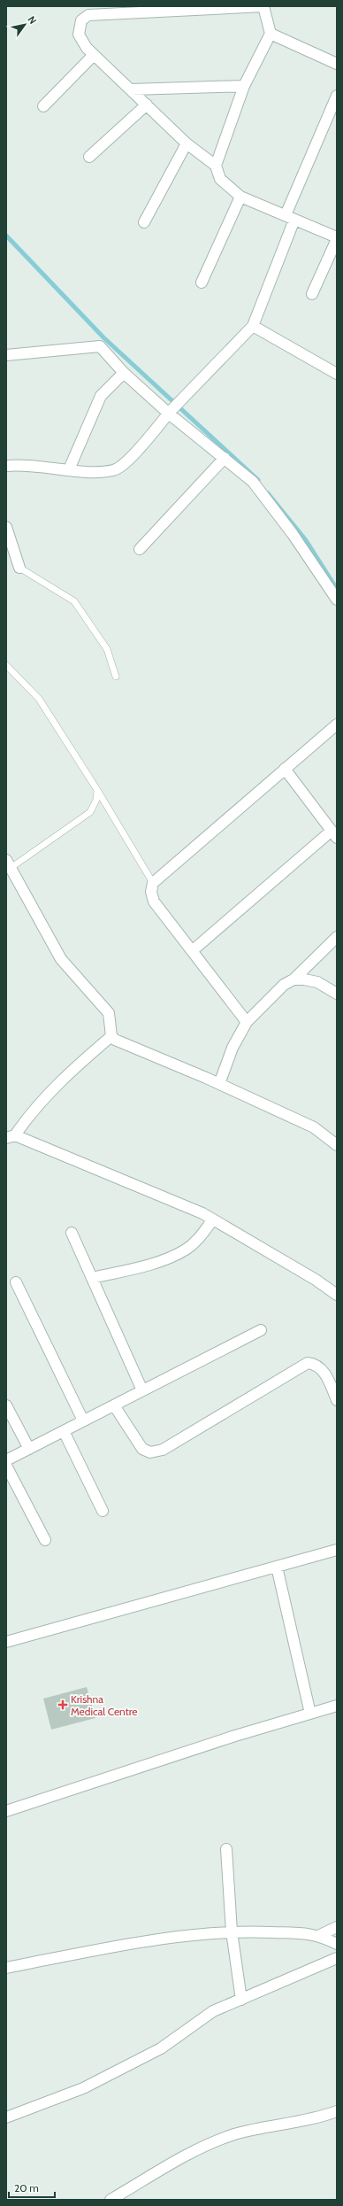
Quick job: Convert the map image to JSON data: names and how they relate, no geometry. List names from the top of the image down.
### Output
{
  "places": {
    "health": ["Krishna Medical Centre"]
  },
  "scale_bar": "20 m",
  "north": "top right"
}
